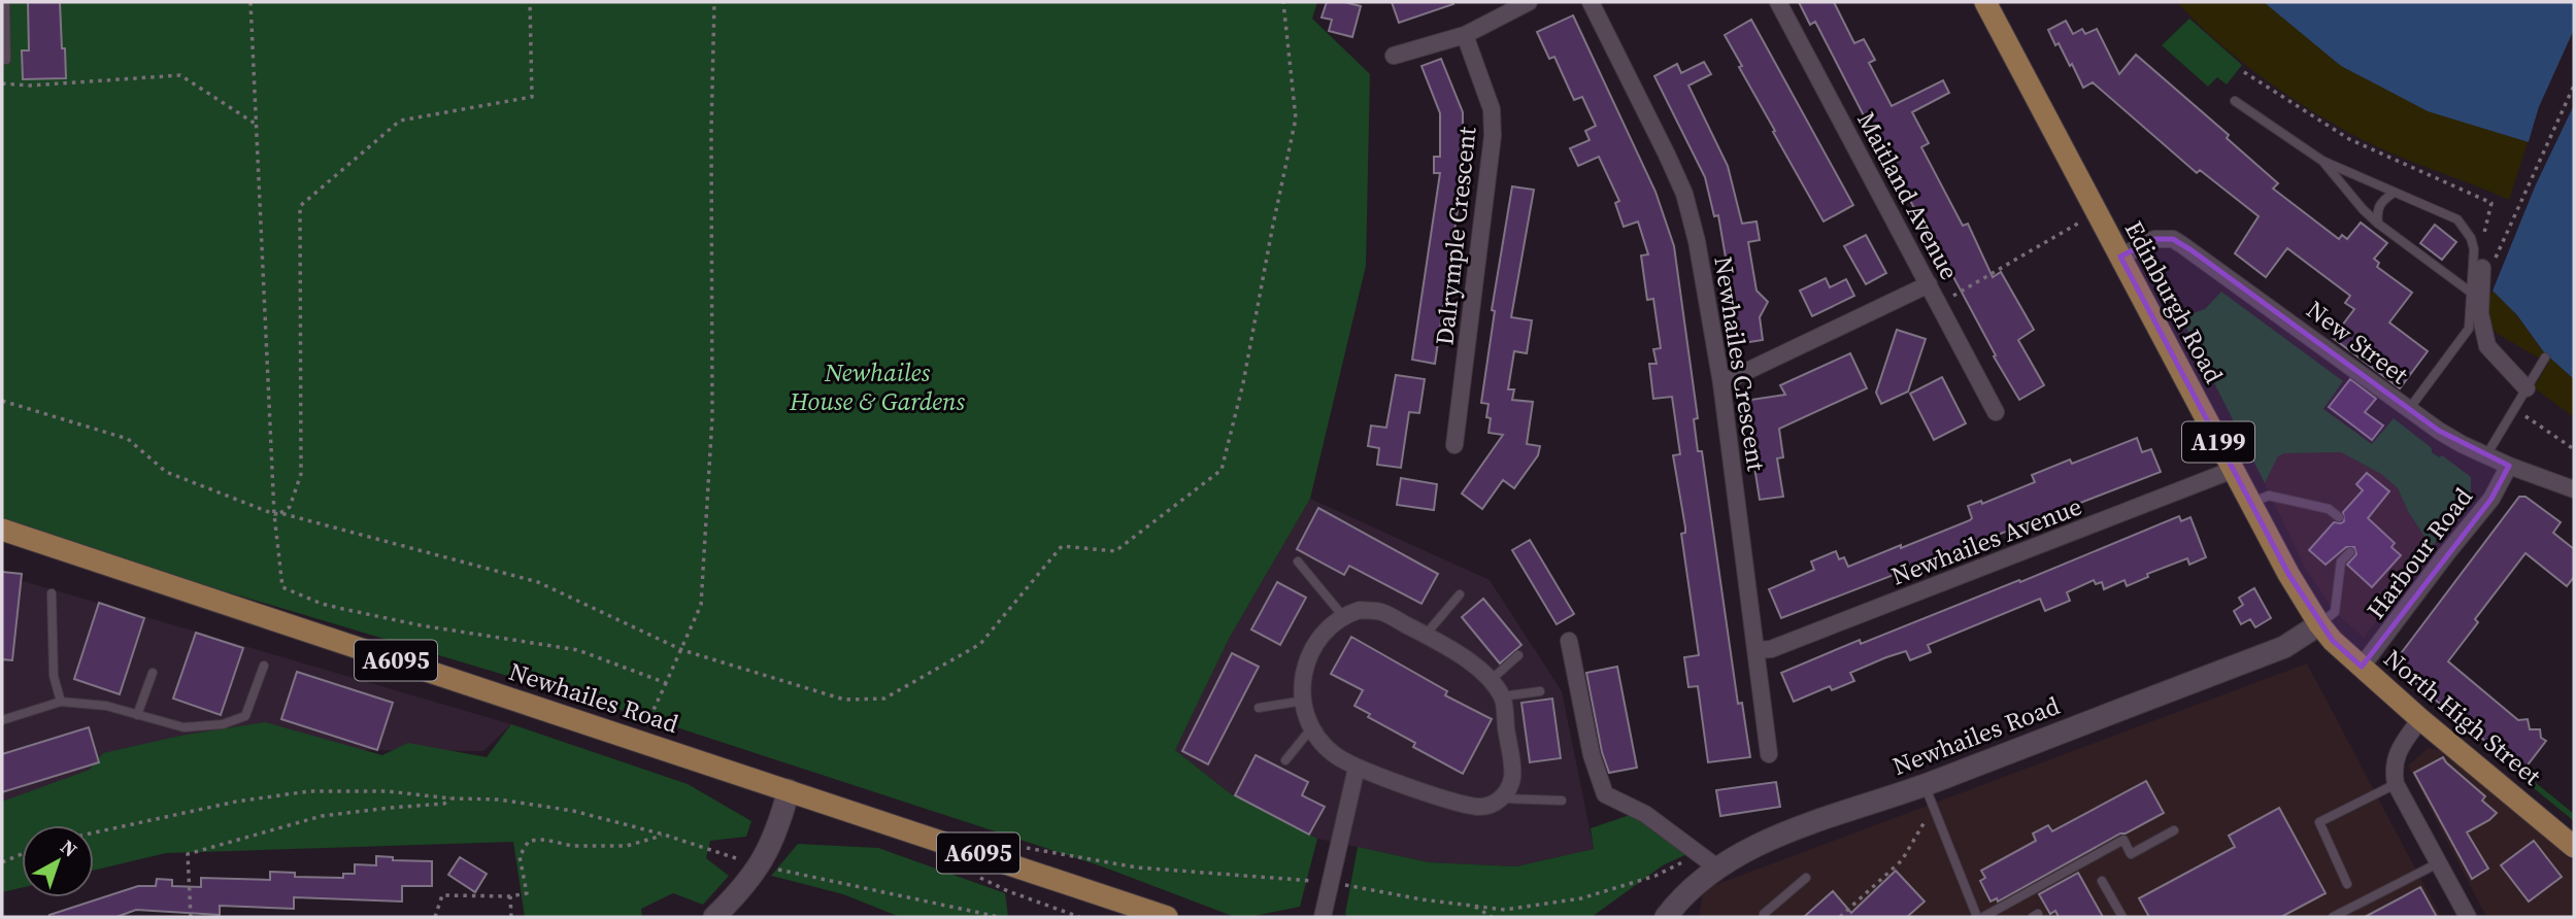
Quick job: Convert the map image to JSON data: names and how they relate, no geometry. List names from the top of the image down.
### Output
{
  "streets": {
    "main road": [
      "Edinburgh Road",
      "A199",
      "A6095",
      "Newhailes Road",
      "North High Street"
    ],
    "street": [
      "Maitland Avenue",
      "Dalrymple Crescent",
      "New Street",
      "Newhailes Crescent",
      "Newhailes Avenue",
      "Harbour Road"
    ]
  },
  "crossings": [
    ["Edinburgh Road", "New Street"],
    ["Edinburgh Road", "Newhailes Avenue"],
    ["Edinburgh Road", "Newhailes Road"],
    ["Edinburgh Road", "North High Street"],
    ["New Street", "Harbour Road"],
    ["Newhailes Crescent", "Newhailes Avenue"],
    ["Harbour Road", "North High Street"],
    ["Newhailes Road", "North High Street"]
  ],
  "parks": ["Newhailes House & Gardens"],
  "north": "top right"
}
